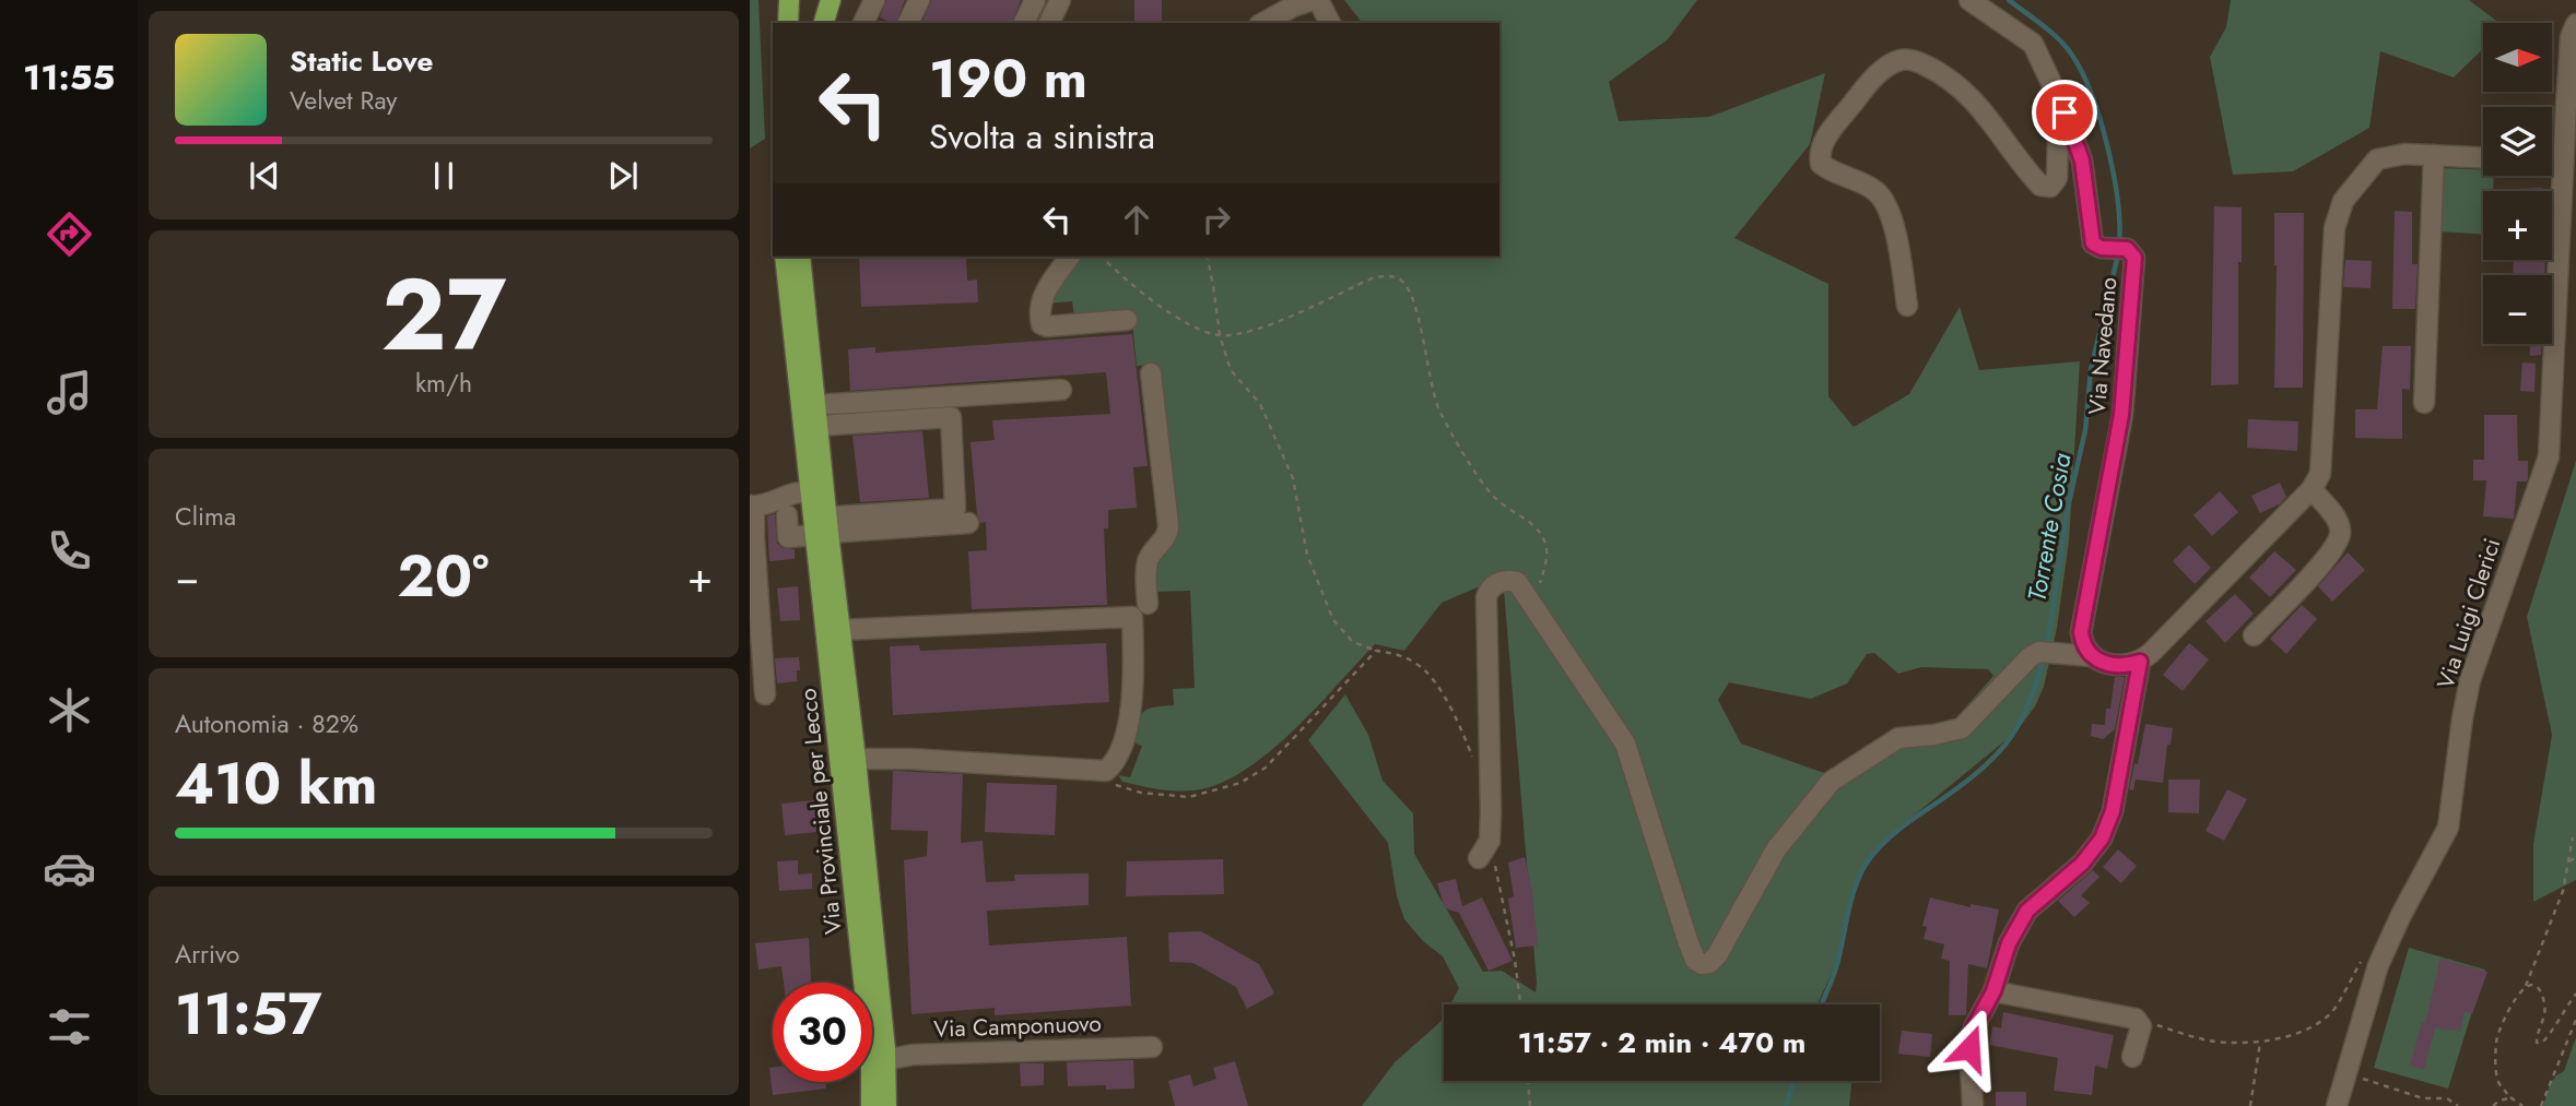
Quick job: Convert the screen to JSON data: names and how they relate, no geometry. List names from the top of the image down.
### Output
{
  "streets": {
    "main road": ["Via Provinciale per Lecco"],
    "street": ["Via Navedano", "Via Luigi Clerici", "Via Camponuovo"]
  },
  "crossings": [
    ["Via Provinciale per Lecco", "Via Camponuovo"]
  ],
  "water": ["Torrente Cosia"],
  "north": "right",
  "page": {
    "tabs": "11:55",
    "map_buttons": ["+", "−"],
    "turn": ["190 m", "Svolta a sinistra"],
    "song": ["Static Love", "Velvet Ray"],
    "tile": [
      ["27", "km/h"],
      "Clima",
      ["Autonomia · 82%", "410 km"],
      ["Arrivo", "11:57"]
    ],
    "heat": ["−", "20°", "+"],
    "limit": "30",
    "trip": "11:57 · 2 min · 470 m"
  }
}
